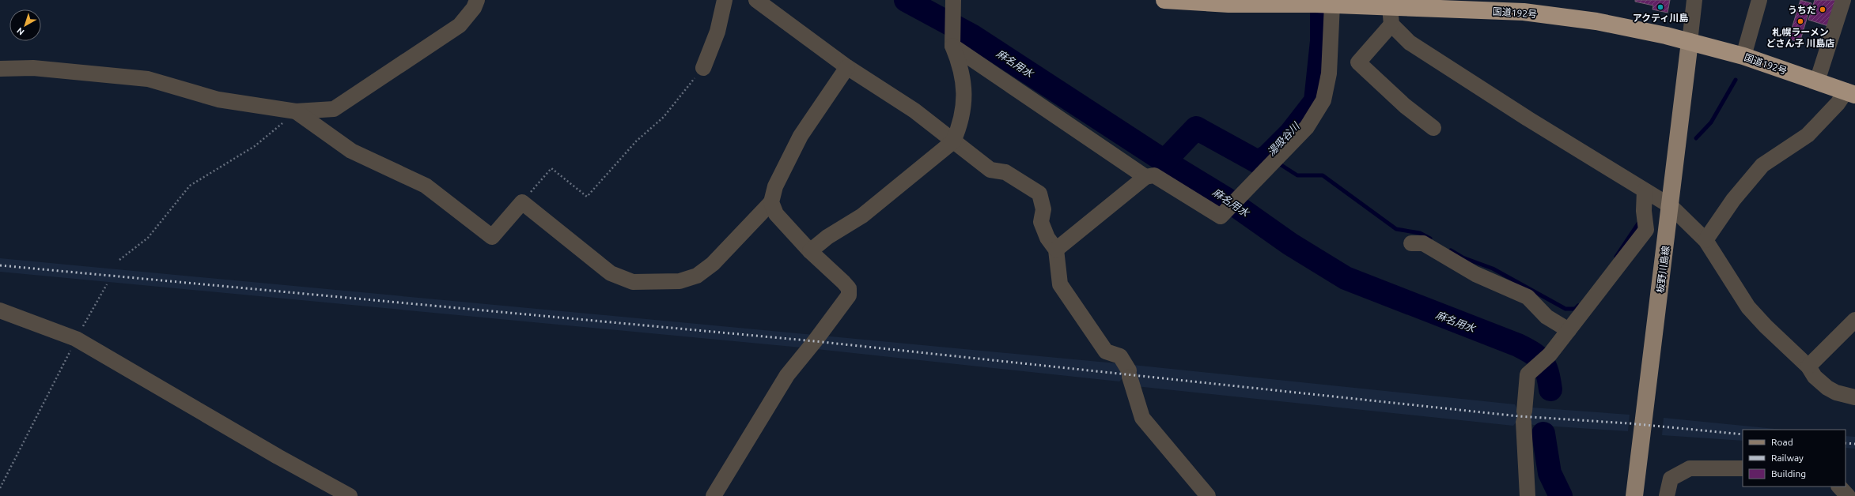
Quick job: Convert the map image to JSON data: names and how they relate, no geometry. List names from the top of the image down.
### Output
{
  "streets": {
    "highway": ["国道192号"],
    "main road": ["板野川島線"]
  },
  "crossings": [
    ["国道192号", "板野川島線"]
  ],
  "water": ["麻名用水", "湯吸谷川"],
  "places": ["アクティ川島", "うちだ", "札幌ラーメン どさん子 川島店"],
  "legend": ["Road", "Railway", "Building"],
  "north": "bottom left"
}
